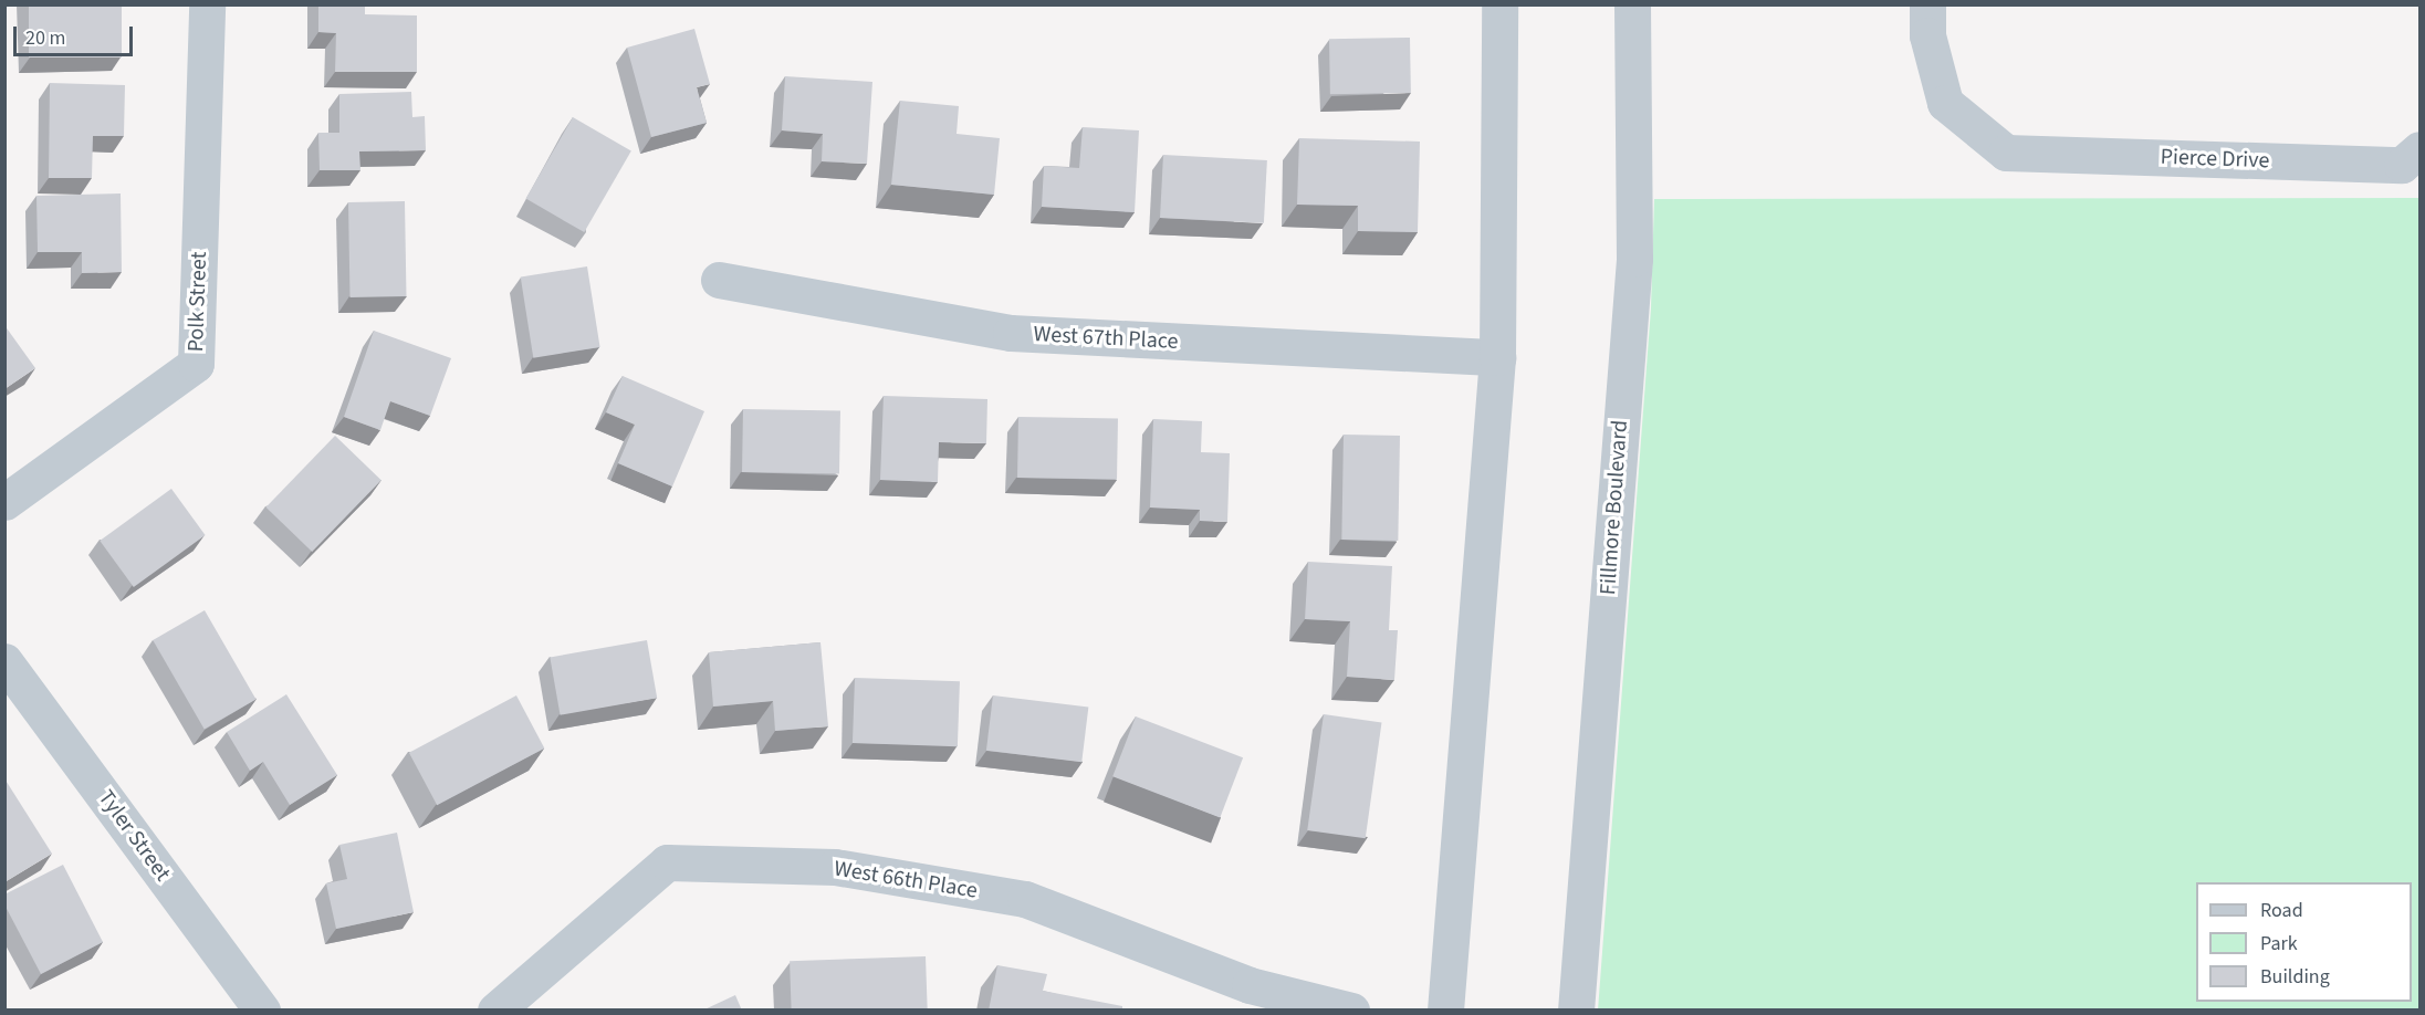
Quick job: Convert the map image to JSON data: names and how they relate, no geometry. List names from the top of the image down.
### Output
{
  "streets": {
    "street": [
      "Pierce Drive",
      "Polk Street",
      "West 67th Place",
      "Fillmore Boulevard",
      "Tyler Street",
      "West 66th Place"
    ]
  },
  "legend": ["Road", "Park", "Building"],
  "scale_bar": "20 m"
}
